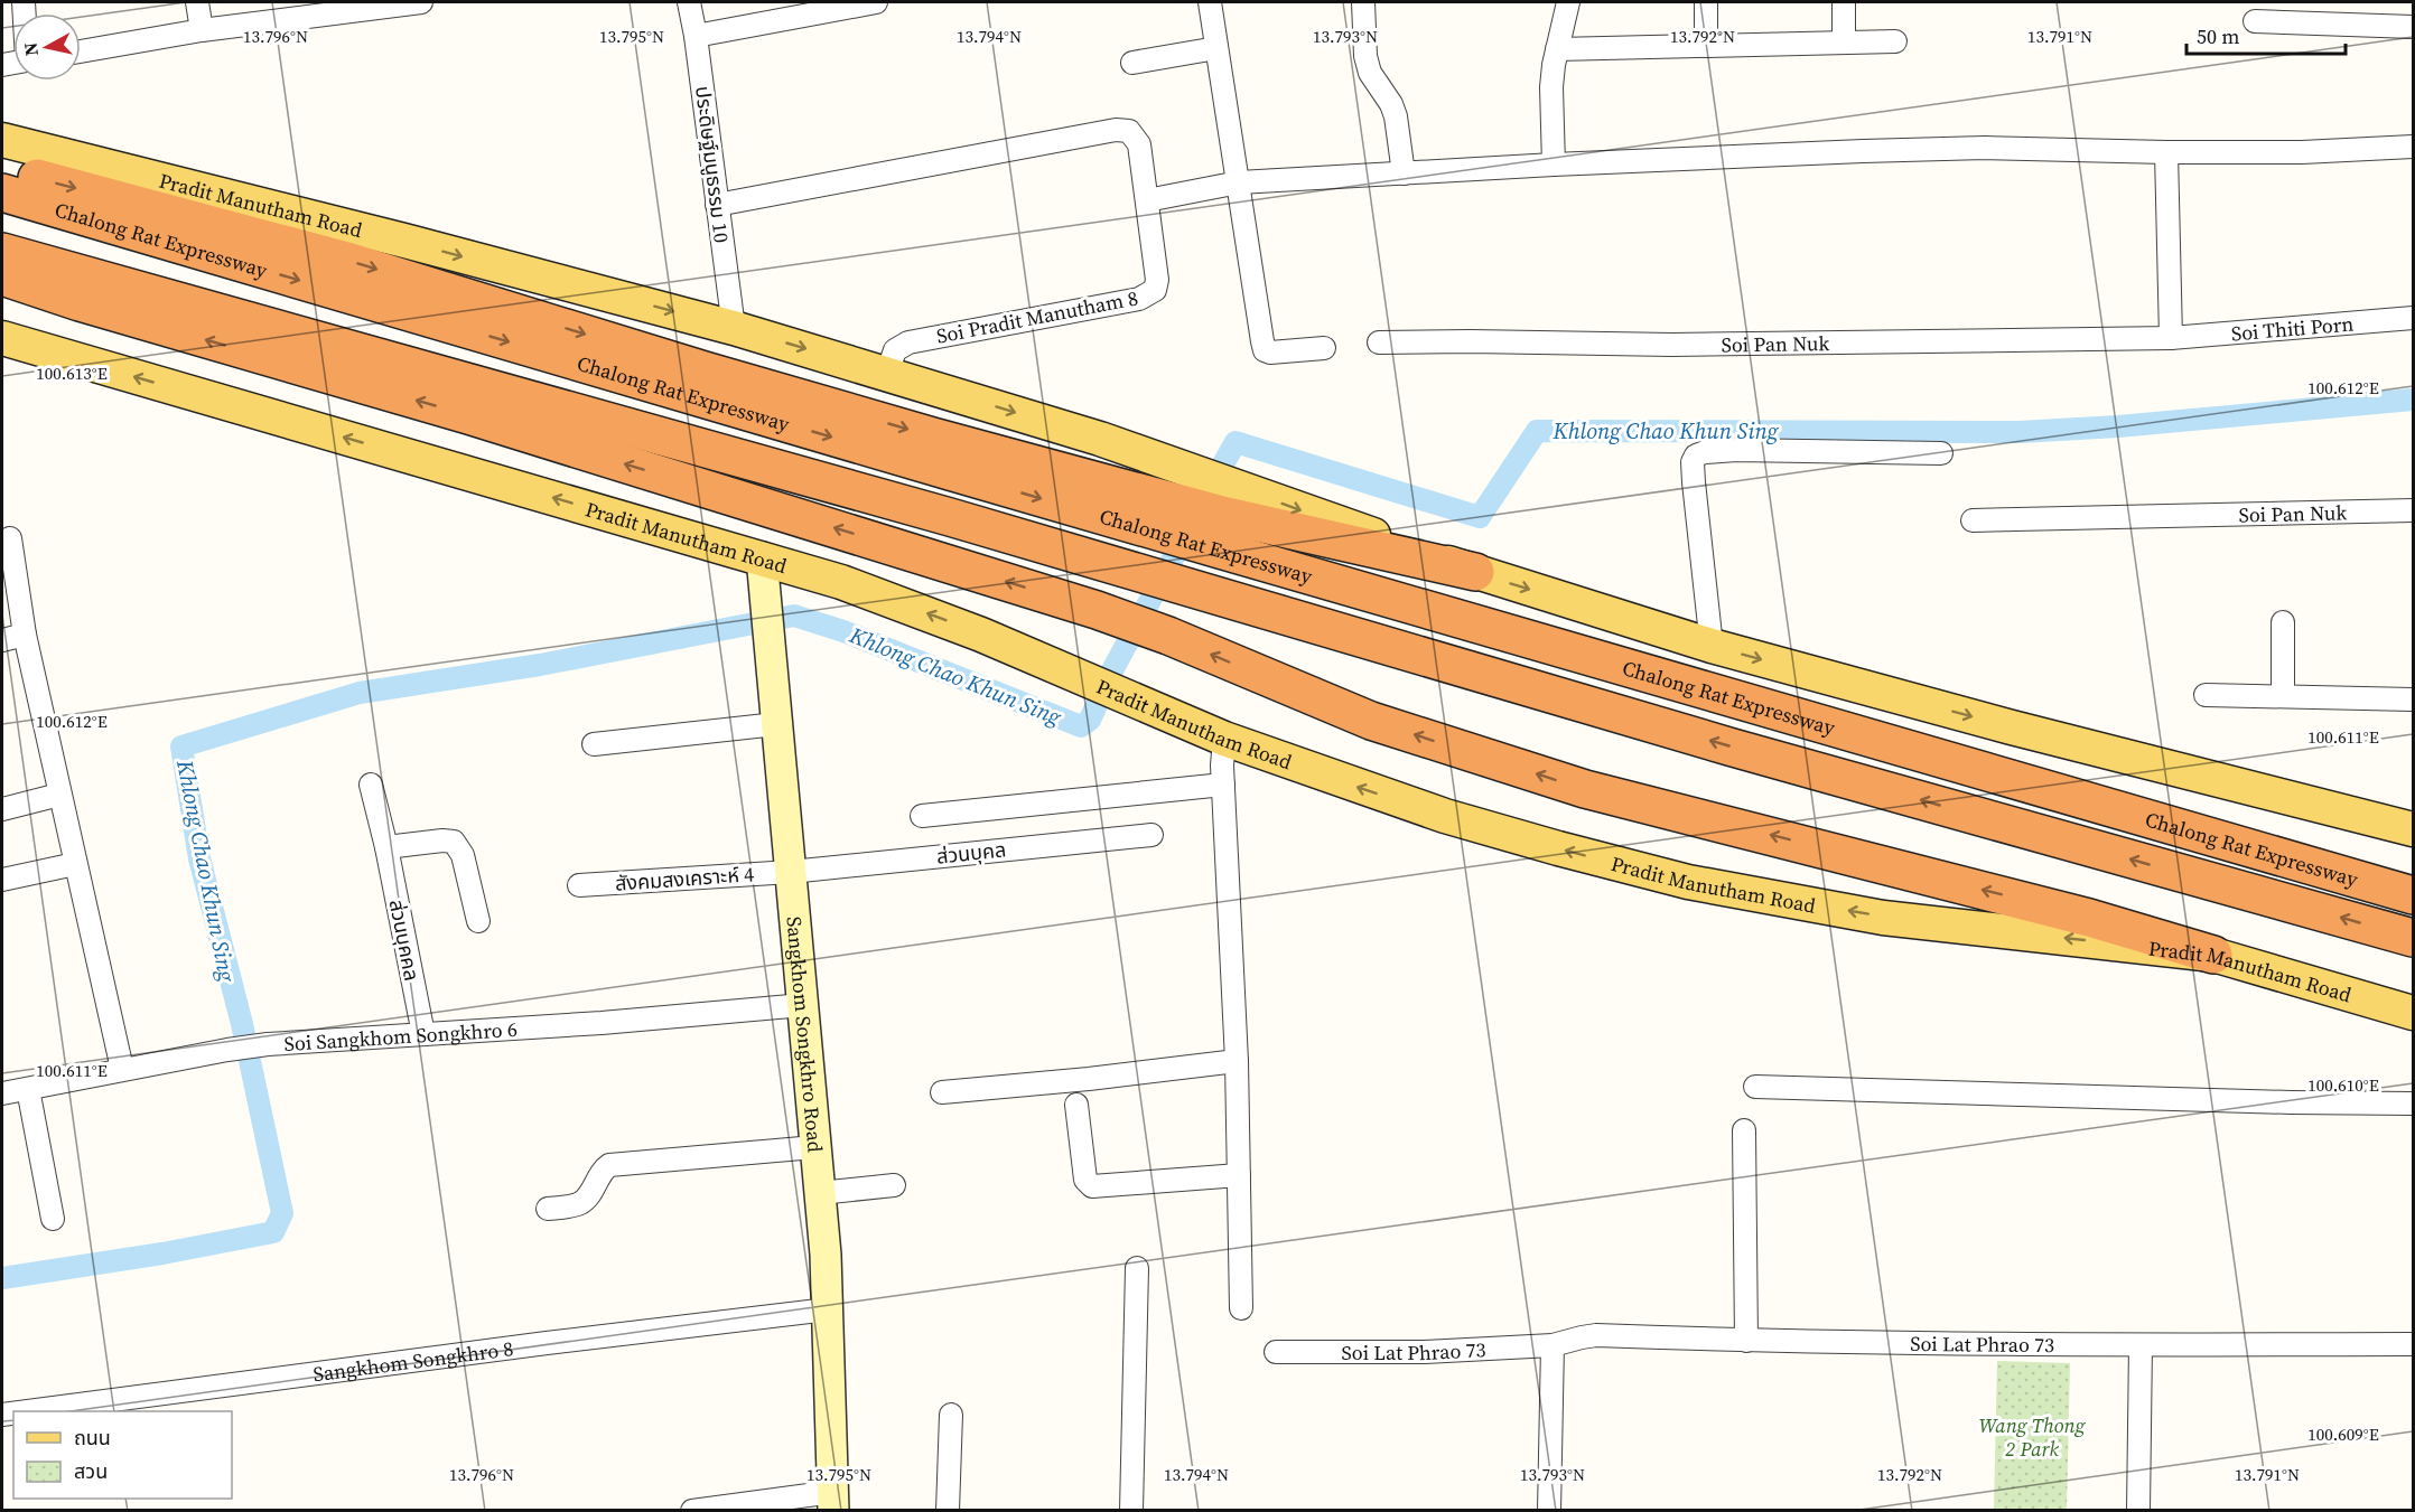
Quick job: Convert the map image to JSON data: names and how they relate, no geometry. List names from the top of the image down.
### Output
{
  "streets": {
    "highway": ["Chalong Rat Expressway"],
    "main road": ["Pradit Manutham Road", "Sangkhom Songkhro Road"],
    "street": [
      "ประดิษฐ์มนูธรรม 10",
      "Soi Pradit Manutham 8",
      "Soi Thiti Porn",
      "Soi Pan Nuk",
      "ส่วนบุคล",
      "สังคมสงเคราะห์ 4",
      "ส่วนบุคคล",
      "Soi Sangkhom Songkhro 6",
      "Soi Lat Phrao 73",
      "Sangkhom Songkhro 8"
    ]
  },
  "crossings": [
    ["ประดิษฐ์มนูธรรม 10", "Pradit Manutham Road"],
    ["ประดิษฐ์มนูธรรม 10", "Soi Pradit Manutham 8"],
    ["Pradit Manutham Road", "Soi Pradit Manutham 8"],
    ["Pradit Manutham Road", "Sangkhom Songkhro Road"],
    ["Soi Thiti Porn", "Soi Pan Nuk"],
    ["ส่วนบุคล", "สังคมสงเคราะห์ 4"],
    ["ส่วนบุคล", "Sangkhom Songkhro Road"],
    ["สังคมสงเคราะห์ 4", "Sangkhom Songkhro Road"],
    ["ส่วนบุคคล", "Soi Sangkhom Songkhro 6"],
    ["Sangkhom Songkhro Road", "Soi Sangkhom Songkhro 6"],
    ["Sangkhom Songkhro Road", "Sangkhom Songkhro 8"]
  ],
  "water": ["Khlong Chao Khun Sing"],
  "parks": ["Wang Thong 2 Park"],
  "legend": ["ถนน", "สวน"],
  "scale_bar": "50 m",
  "north": "left",
  "coordinates": [
    "13.796°N",
    "13.795°N",
    "13.794°N",
    "13.793°N",
    "13.792°N",
    "13.791°N",
    "100.613°E",
    "100.612°E",
    "100.611°E",
    "100.610°E",
    "100.609°E"
  ]
}
